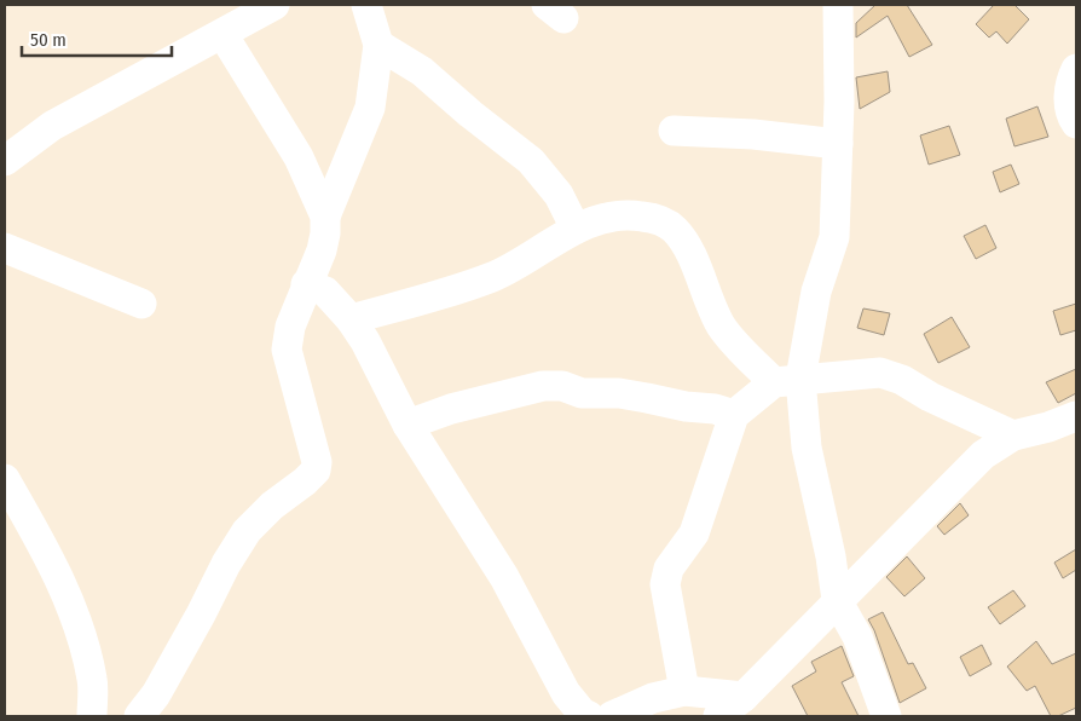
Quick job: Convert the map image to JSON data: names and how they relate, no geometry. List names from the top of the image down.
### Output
{
  "scale_bar": "50 m"
}
